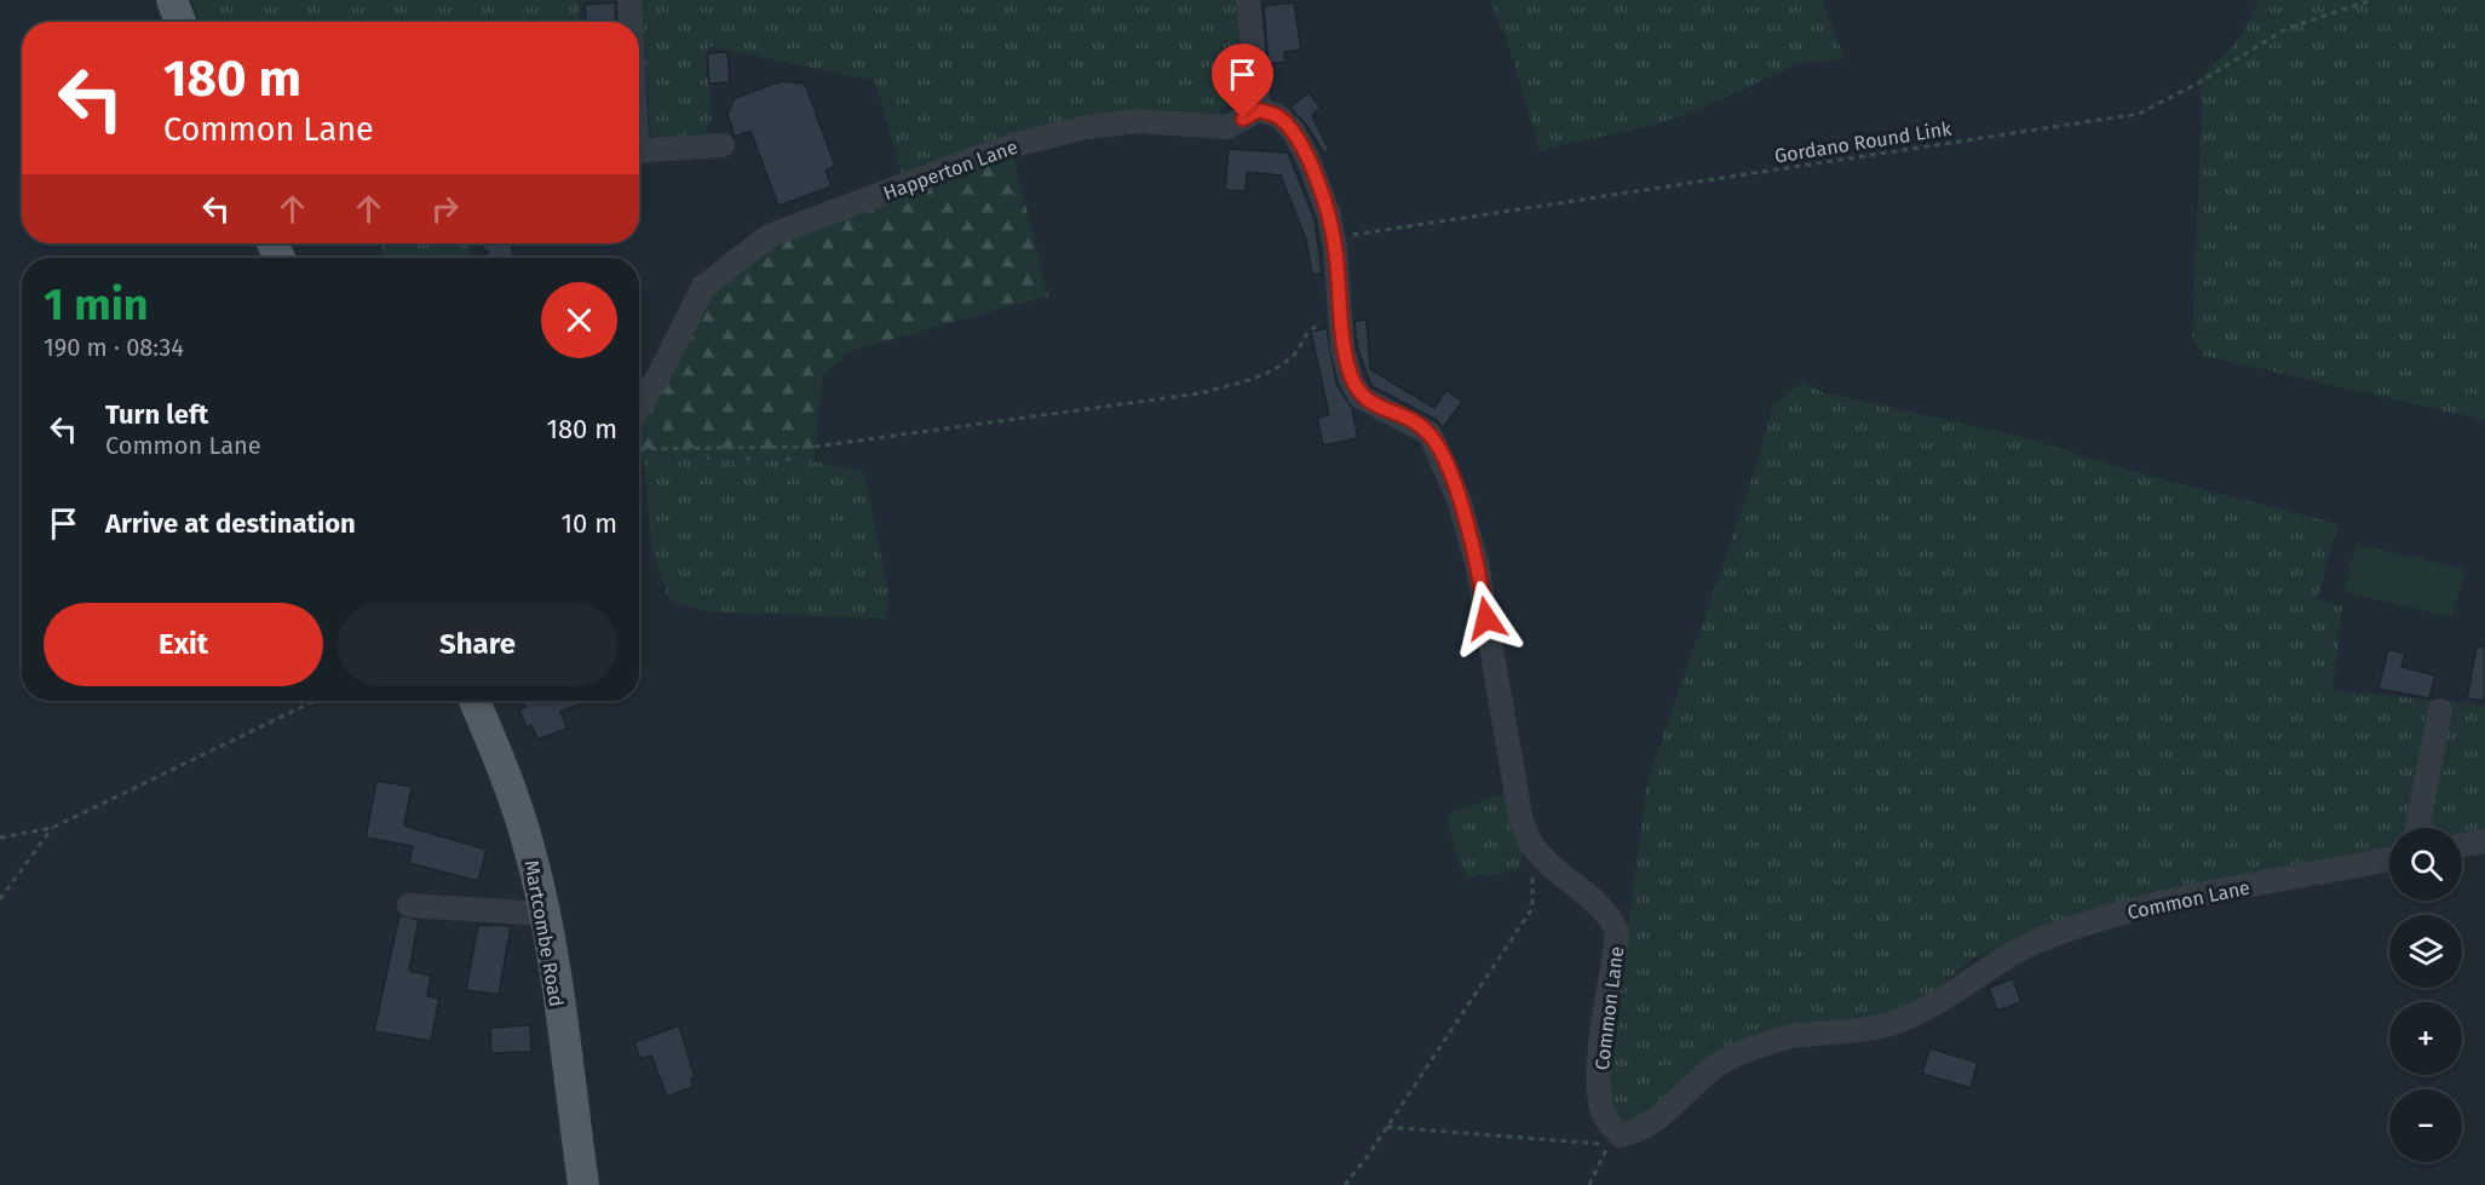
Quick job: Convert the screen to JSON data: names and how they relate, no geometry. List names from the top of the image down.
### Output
{
  "streets": {
    "main road": ["Martcombe Road"],
    "street": ["Happerton Lane", "Common Lane"],
    "path": ["Gordano Round Link"]
  },
  "crossings": [
    ["Gordano Round Link", "Common Lane"],
    ["Happerton Lane", "Common Lane"]
  ],
  "page": {
    "turn": ["180 m", "Common Lane"],
    "heading": ["1 min", "190 m · 08:34"],
    "list": [
      {
        "name": "Turn left",
        "note": "Common Lane",
        "value": "180 m"
      },
      {
        "name": "Arrive at destination",
        "value": "10 m"
      }
    ],
    "buttons": ["Exit", "Share"],
    "map_buttons": ["+", "−"]
  }
}
